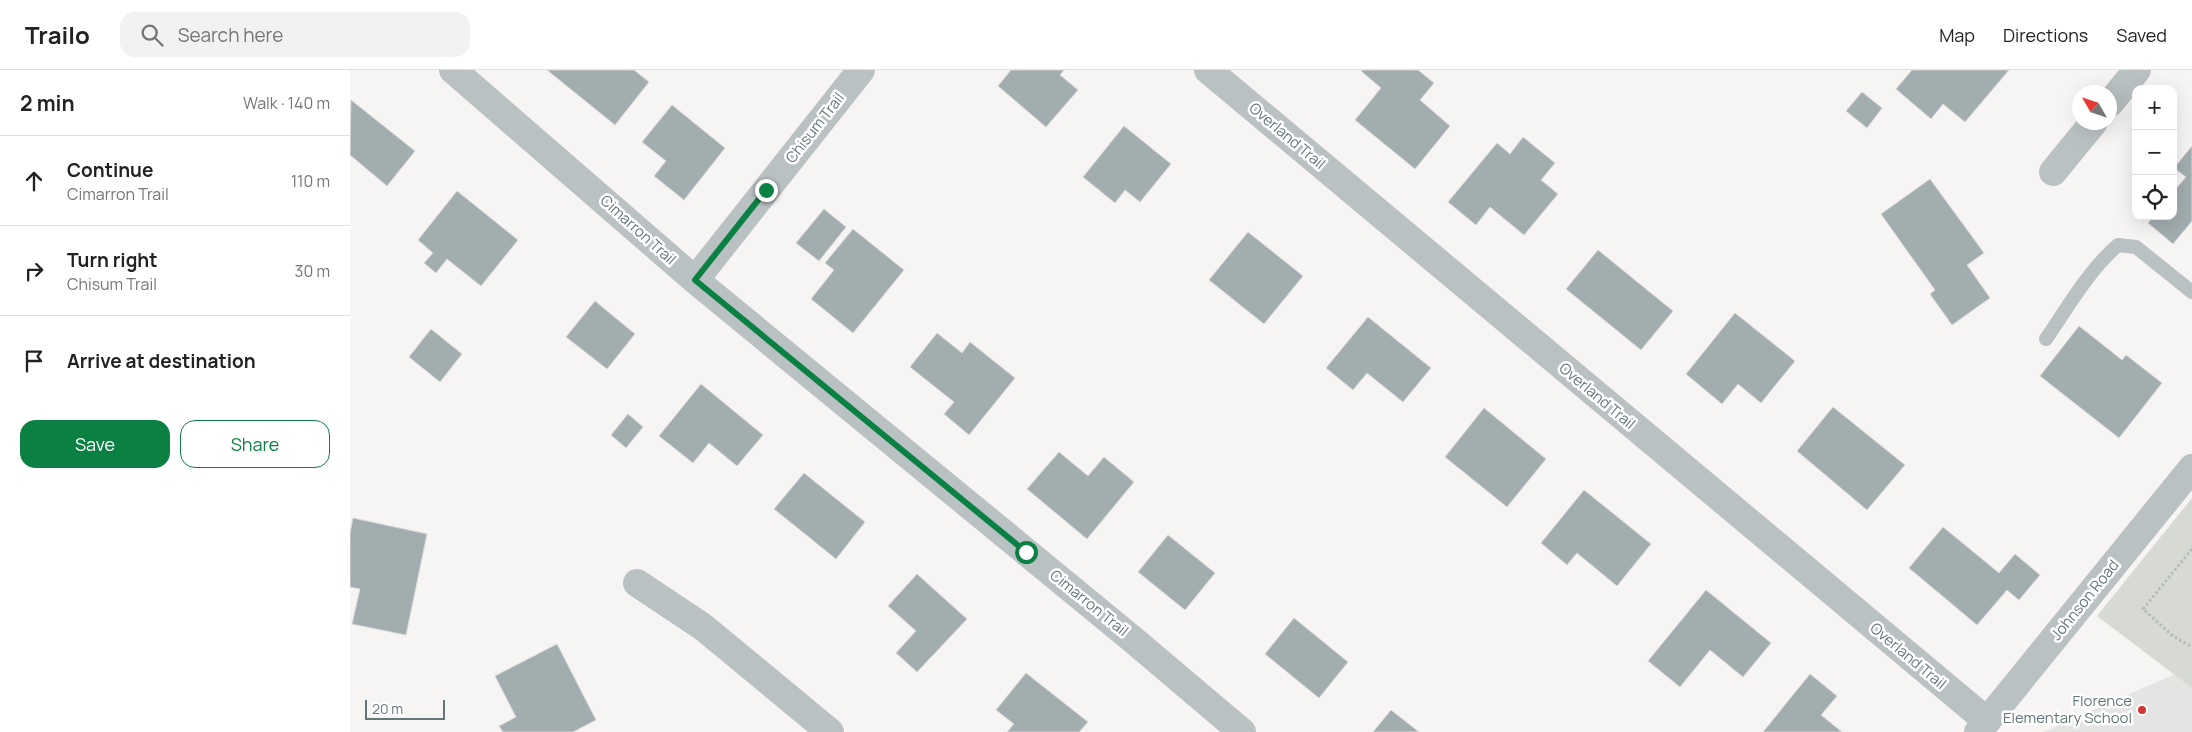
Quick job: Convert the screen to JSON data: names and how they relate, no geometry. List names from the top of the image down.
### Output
{
  "streets": {
    "street": [
      "Chisum Trail",
      "Overland Trail",
      "Cimarron Trail",
      "Johnson Road"
    ]
  },
  "crossings": [
    ["Chisum Trail", "Cimarron Trail"],
    ["Overland Trail", "Johnson Road"]
  ],
  "places": ["Florence Elementary School"],
  "scale_bar": "20 m",
  "north": "top left",
  "page": {
    "header": "Trailo",
    "search": "Search here",
    "nav": ["Map", "Directions", "Saved"],
    "heading": ["2 min", "Walk · 140 m"],
    "map_buttons": ["+", "−"],
    "list": [
      ["Continue", "Cimarron Trail", "110 m"],
      ["Turn right", "Chisum Trail", "30 m"],
      "Arrive at destination"
    ],
    "buttons": ["Save", "Share"],
    "scale": "20 m"
  }
}
